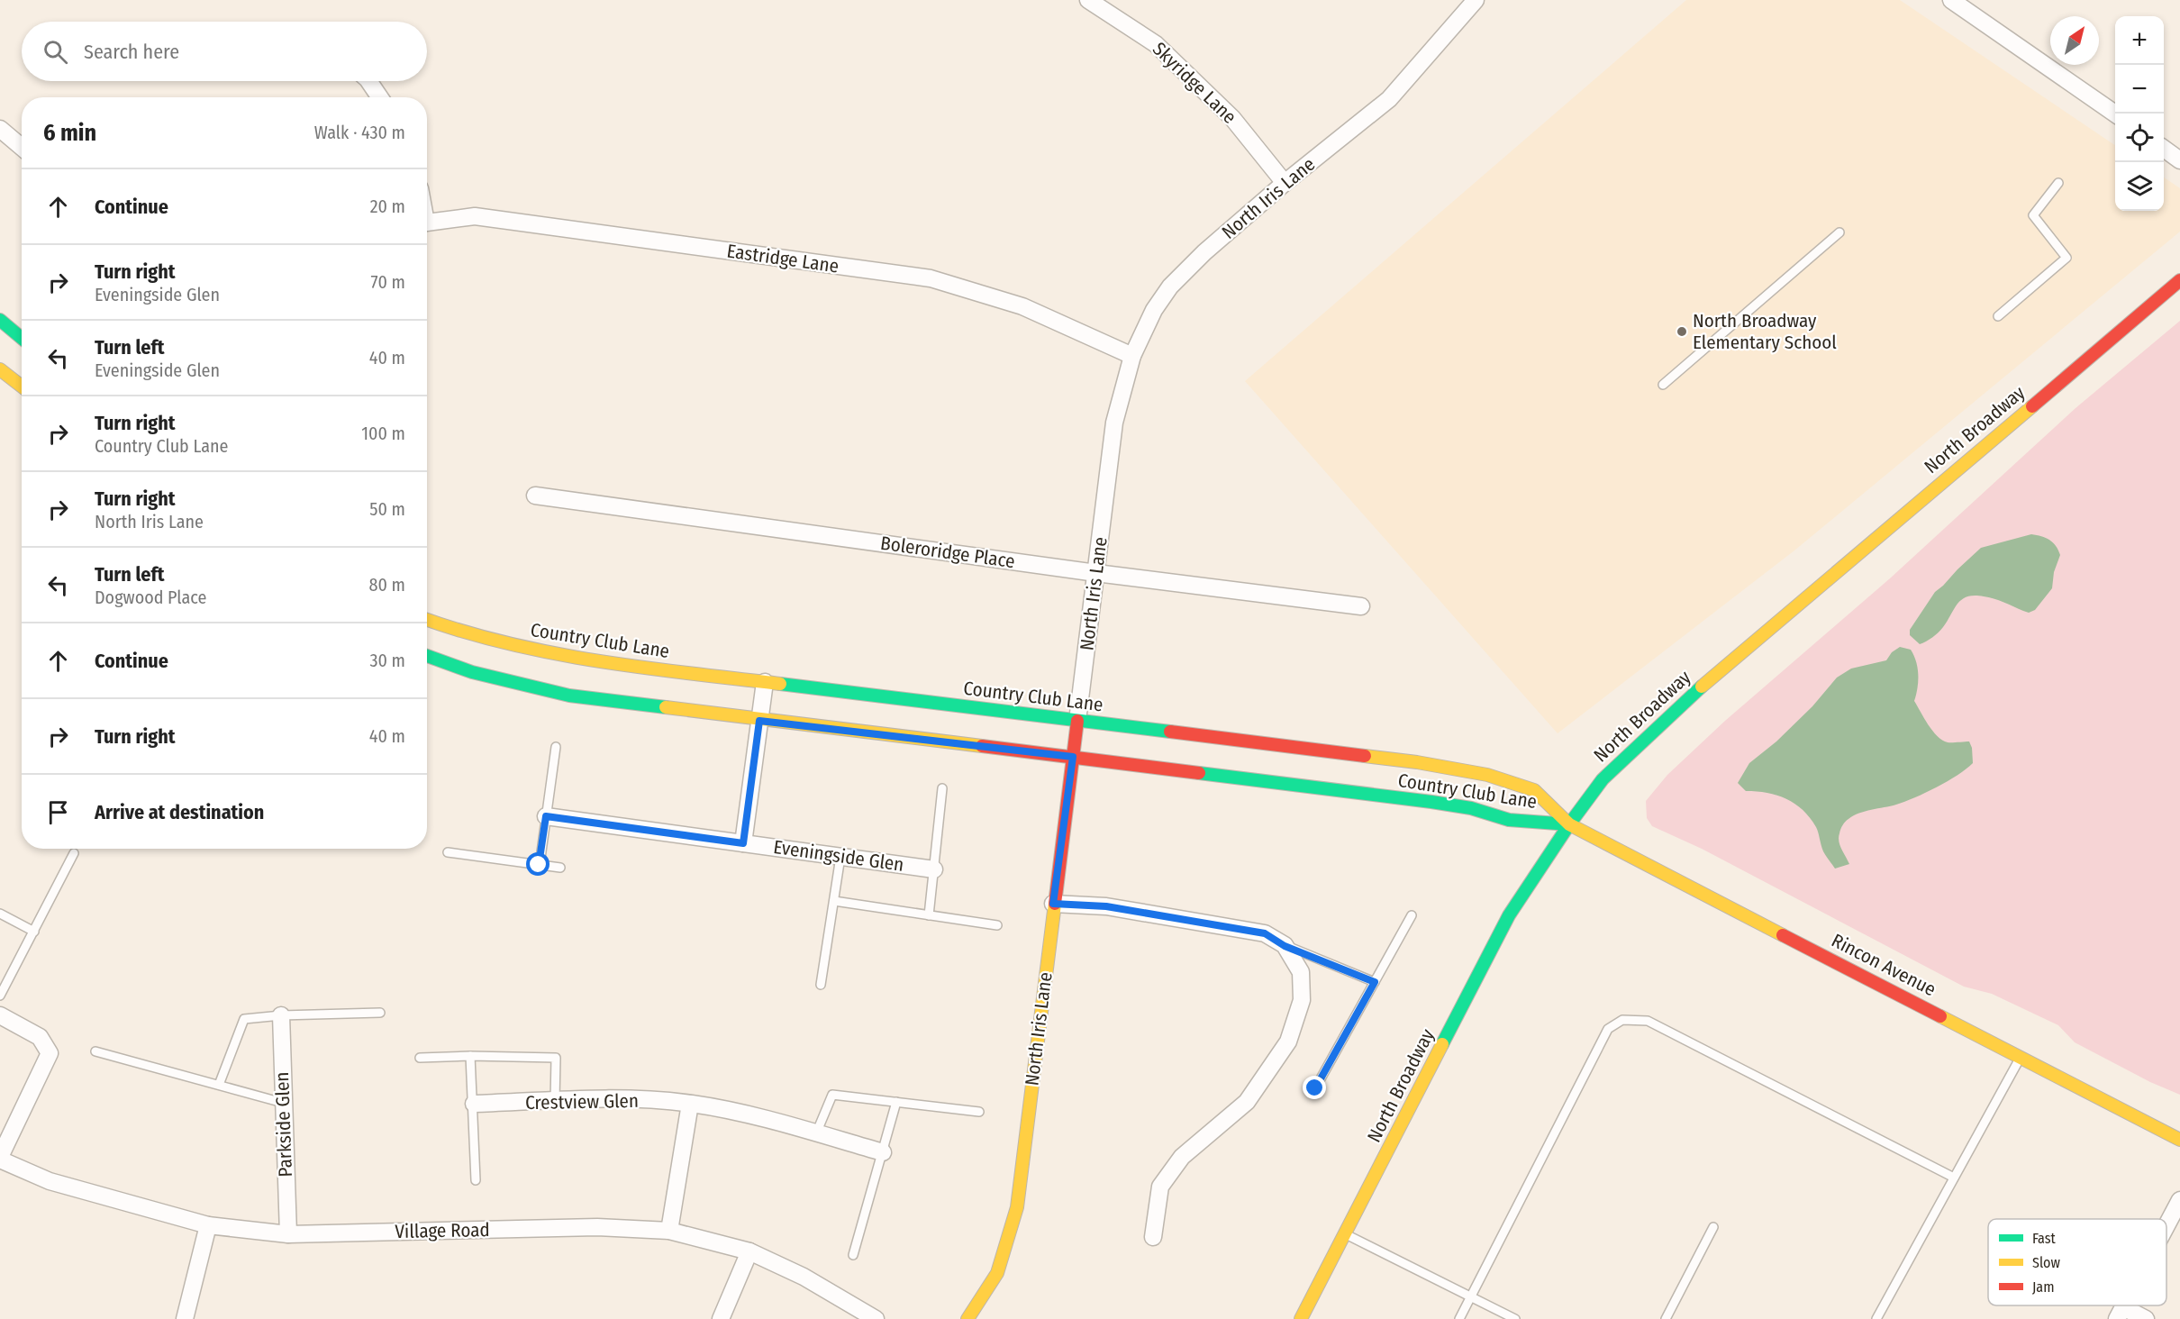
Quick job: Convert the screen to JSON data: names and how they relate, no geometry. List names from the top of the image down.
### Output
{
  "streets": {
    "main road": [
      "North Iris Lane",
      "North Broadway",
      "Country Club Lane",
      "Rincon Avenue"
    ],
    "street": [
      "Skyridge Lane",
      "Eastridge Lane",
      "Boleroridge Place",
      "Eveningside Glen",
      "Crestview Glen",
      "Parkside Glen",
      "Village Road"
    ]
  },
  "crossings": [
    ["Skyridge Lane", "North Iris Lane"],
    ["North Iris Lane", "Eastridge Lane"],
    ["North Iris Lane", "Boleroridge Place"],
    ["North Iris Lane", "Country Club Lane"],
    ["North Broadway", "Country Club Lane"],
    ["North Broadway", "Rincon Avenue"],
    ["Country Club Lane", "Rincon Avenue"],
    ["Parkside Glen", "Village Road"]
  ],
  "places": ["North Broadway Elementary School"],
  "legend": ["Fast", "Slow", "Jam"],
  "north": "top right",
  "page": {
    "map_buttons": ["+", "−"],
    "search": "Search here",
    "heading": ["6 min", "Walk · 430 m"],
    "list": [
      ["Continue", "20 m"],
      ["Turn right", "Eveningside Glen", "70 m"],
      ["Turn left", "Eveningside Glen", "40 m"],
      ["Turn right", "Country Club Lane", "100 m"],
      ["Turn right", "North Iris Lane", "50 m"],
      ["Turn left", "Dogwood Place", "80 m"],
      ["Continue", "30 m"],
      ["Turn right", "40 m"],
      "Arrive at destination"
    ]
  }
}
